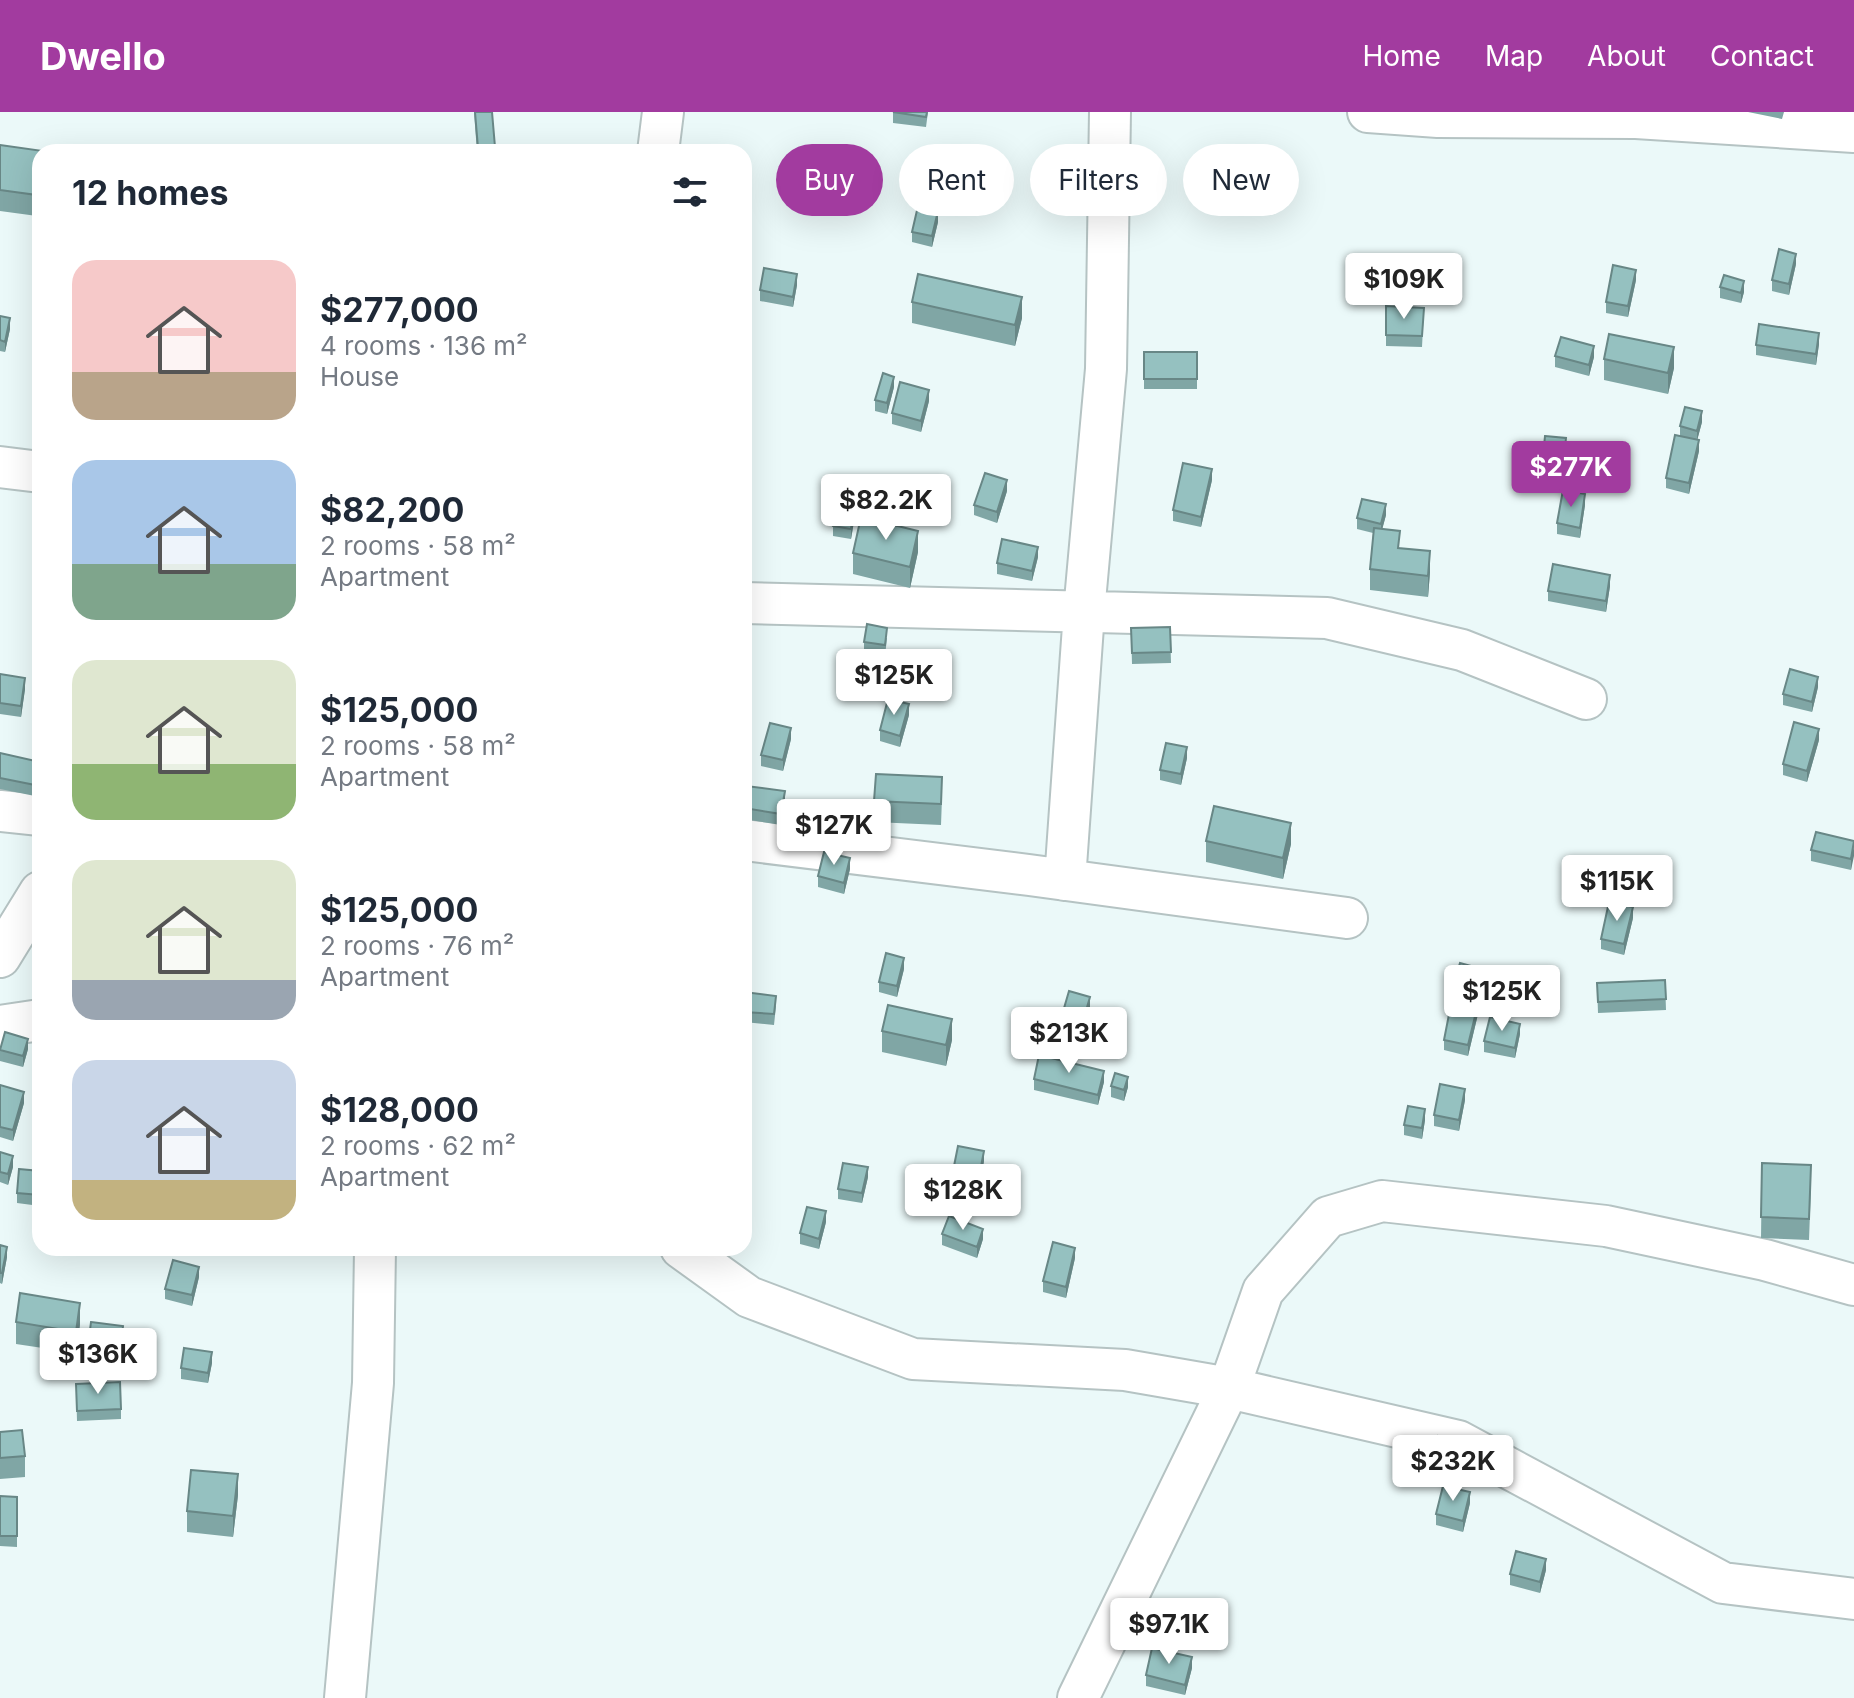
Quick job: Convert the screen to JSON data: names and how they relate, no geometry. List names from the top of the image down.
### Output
{
  "page": {
    "header": "Dwello",
    "nav": [
      "Home",
      "Map",
      "About",
      "Contact"
    ],
    "chip": [
      "Buy",
      "Rent",
      "Filters",
      "New"
    ],
    "heading": "12 homes",
    "list": [
      {
        "name": "$277,000",
        "note": "4 rooms · 136 m² · House"
      },
      {
        "name": "$82,200",
        "note": "2 rooms · 58 m² · Apartment"
      },
      {
        "name": "$125,000",
        "note": "2 rooms · 58 m² · Apartment"
      },
      {
        "name": "$125,000",
        "note": "2 rooms · 76 m² · Apartment"
      },
      {
        "name": "$128,000",
        "note": "2 rooms · 62 m² · Apartment"
      }
    ],
    "price": [
      "$109K",
      "$277K",
      "$82.2K",
      "$125K",
      "$127K",
      "$115K",
      "$125K",
      "$213K",
      "$128K",
      "$136K",
      "$232K",
      "$97.1K"
    ]
  }
}
